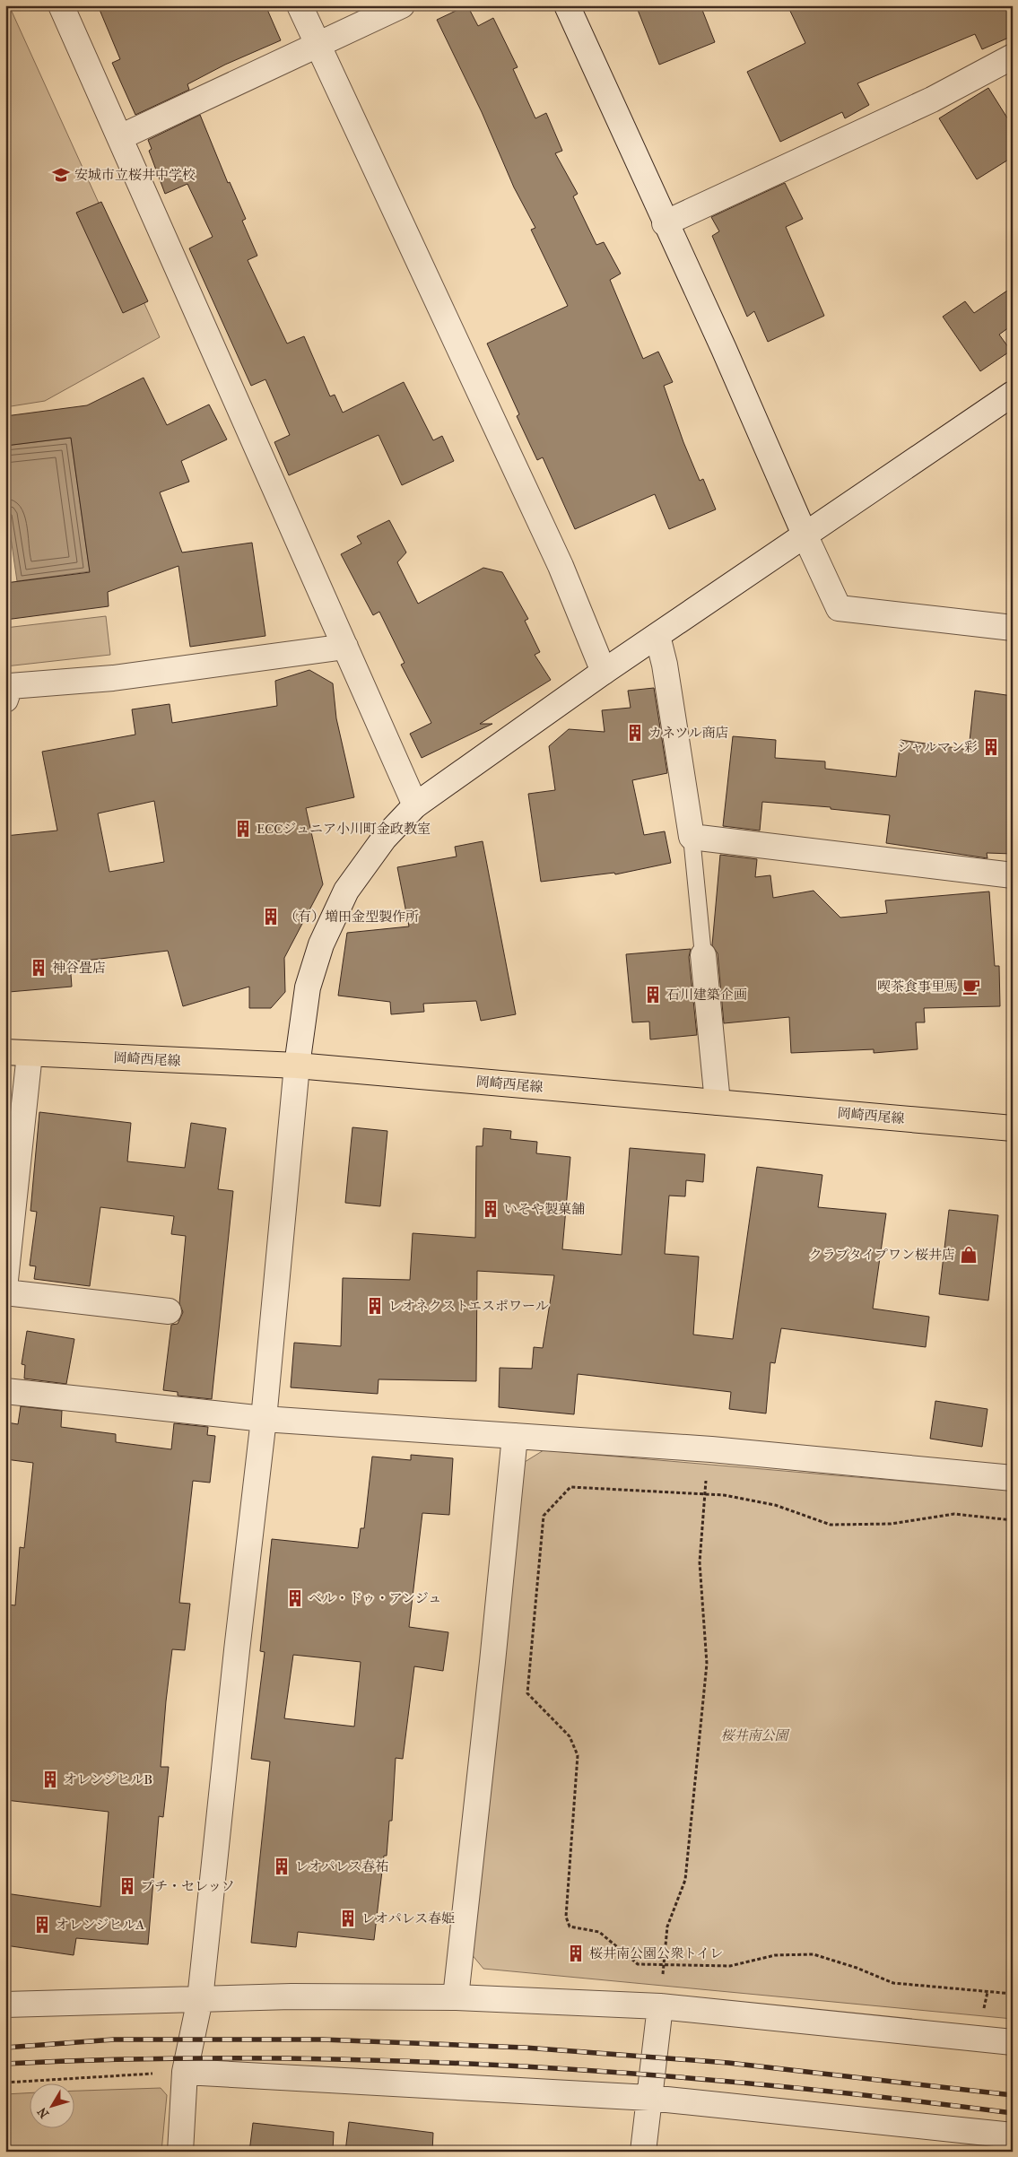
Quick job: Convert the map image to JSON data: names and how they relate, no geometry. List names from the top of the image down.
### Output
{
  "streets": {
    "main road": ["岡崎西尾線"]
  },
  "parks": ["桜井南公園"],
  "places": {
    "school or university": ["安城市立桜井中学校"],
    "building": [
      "カネツル商店",
      "シャルマン彩",
      "ECCジュニア小川町金政教室",
      "（有）増田金型製作所",
      "神谷畳店",
      "石川建築企画",
      "いそや製菓舗",
      "レオネクストエスポワール",
      "ベル・ドゥ・アンジュ",
      "オレンジヒルB",
      "レオパレス春祐",
      "プチ・セレッソ",
      "レオパレス春姫",
      "オレンジヒルA",
      "桜井南公園公衆トイレ"
    ],
    "cafe": ["喫茶食事里馬"],
    "shop": ["クラブタイプワン桜井店"]
  },
  "north": "bottom left"
}
